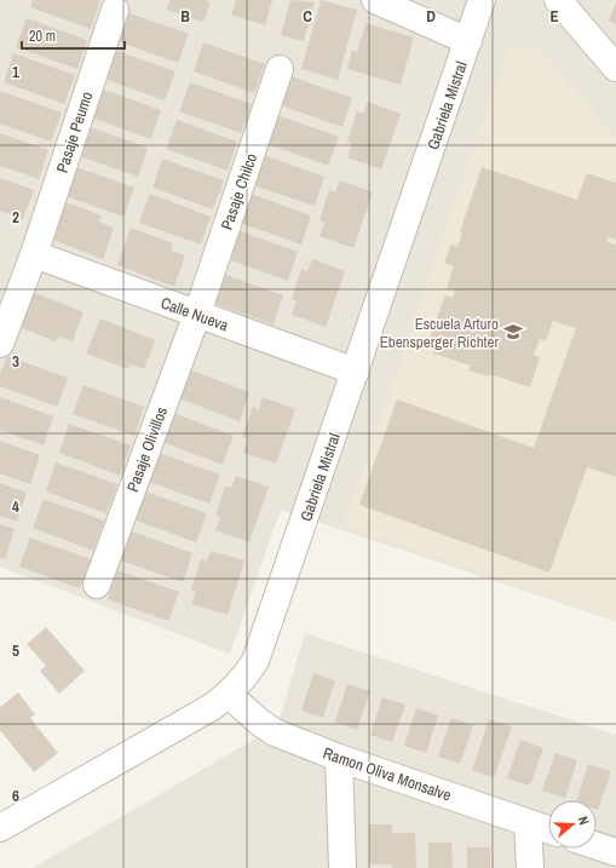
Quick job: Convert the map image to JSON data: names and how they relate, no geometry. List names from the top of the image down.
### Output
{
  "streets": {
    "street": [
      "Gabriela Mistral",
      "Pasaje Peumo",
      "Pasaje Chilco",
      "Calle Nueva",
      "Pasaje Olivillos",
      "Ramon Oliva Monsalve"
    ]
  },
  "crossings": [
    ["Gabriela Mistral", "Calle Nueva"],
    ["Gabriela Mistral", "Ramon Oliva Monsalve"],
    ["Pasaje Peumo", "Calle Nueva"],
    ["Pasaje Chilco", "Calle Nueva"],
    ["Pasaje Chilco", "Pasaje Olivillos"],
    ["Calle Nueva", "Pasaje Olivillos"]
  ],
  "places": {
    "school or university": ["Escuela Arturo Ebensperger Richter"]
  },
  "scale_bar": "20 m",
  "north": "right",
  "grid": {
    "columns": [
      "B",
      "C",
      "D",
      "E"
    ],
    "rows": [
      "1",
      "2",
      "3",
      "4",
      "5",
      "6"
    ]
  }
}
